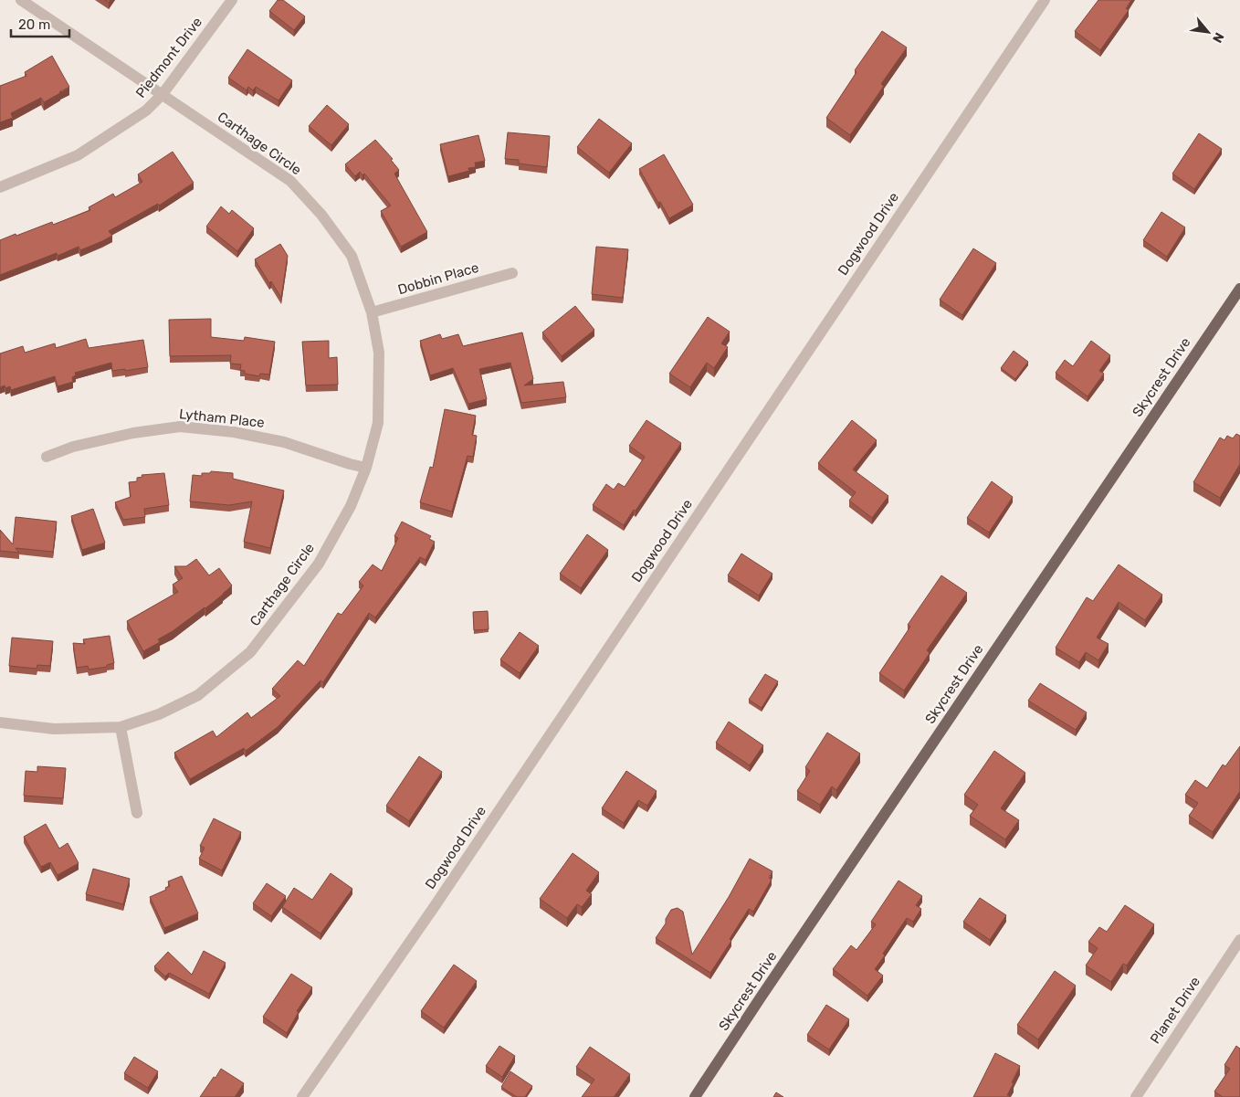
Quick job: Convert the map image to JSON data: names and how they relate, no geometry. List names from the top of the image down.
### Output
{
  "streets": {
    "main road": ["Skycrest Drive"],
    "street": [
      "Piedmont Drive",
      "Carthage Circle",
      "Dogwood Drive",
      "Dobbin Place",
      "Lytham Place",
      "Planet Drive"
    ]
  },
  "crossings": [
    ["Piedmont Drive", "Carthage Circle"],
    ["Carthage Circle", "Dobbin Place"],
    ["Carthage Circle", "Lytham Place"]
  ],
  "scale_bar": "20 m",
  "north": "bottom right"
}
